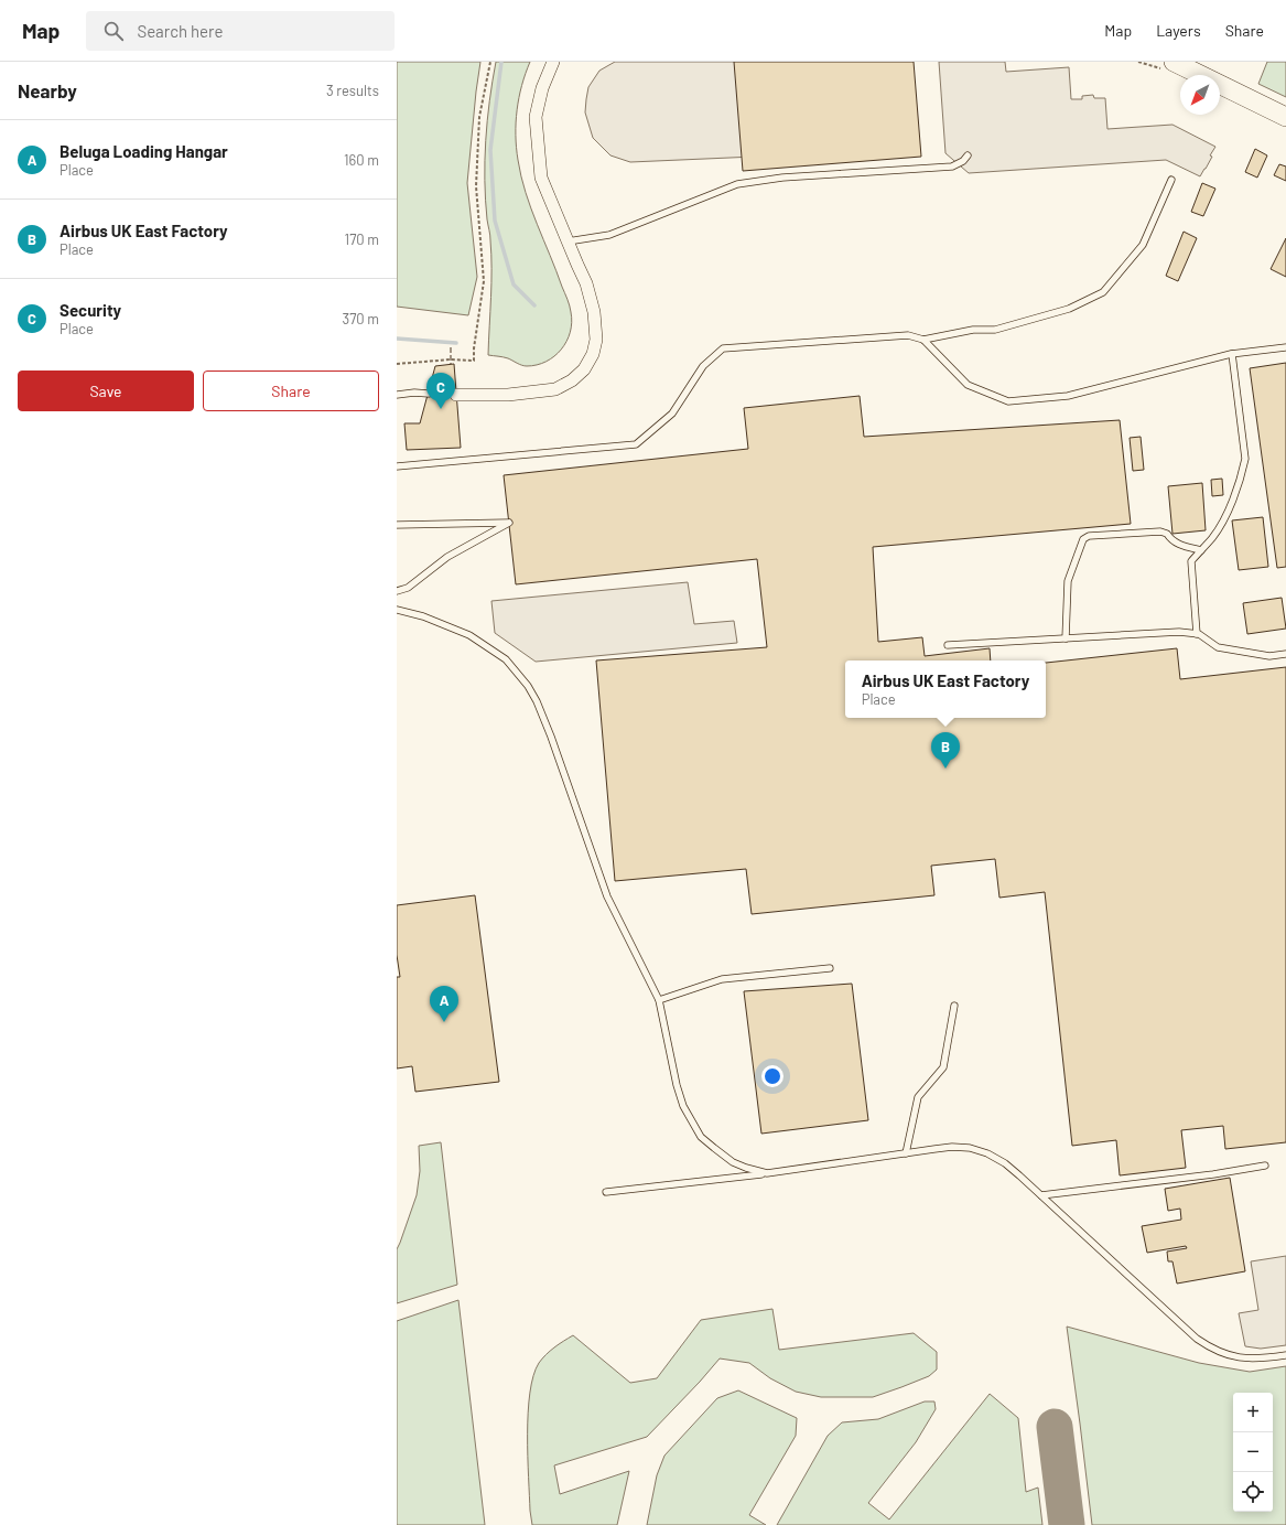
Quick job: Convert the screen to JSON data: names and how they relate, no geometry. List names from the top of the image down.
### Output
{
  "north": "bottom left",
  "page": {
    "header": "Map",
    "search": "Search here",
    "nav": ["Map", "Layers", "Share"],
    "heading": ["Nearby", "3 results"],
    "list": [
      {
        "mark": "A",
        "name": "Beluga Loading Hangar",
        "note": "Place",
        "value": "160 m"
      },
      {
        "mark": "B",
        "name": "Airbus UK East Factory",
        "note": "Place",
        "value": "170 m"
      },
      {
        "mark": "C",
        "name": "Security",
        "note": "Place",
        "value": "370 m"
      }
    ],
    "buttons": ["Save", "Share"],
    "pins": ["C", "B", "A"],
    "popup": ["Airbus UK East Factory", "Place"],
    "map_buttons": ["+", "−"]
  }
}
